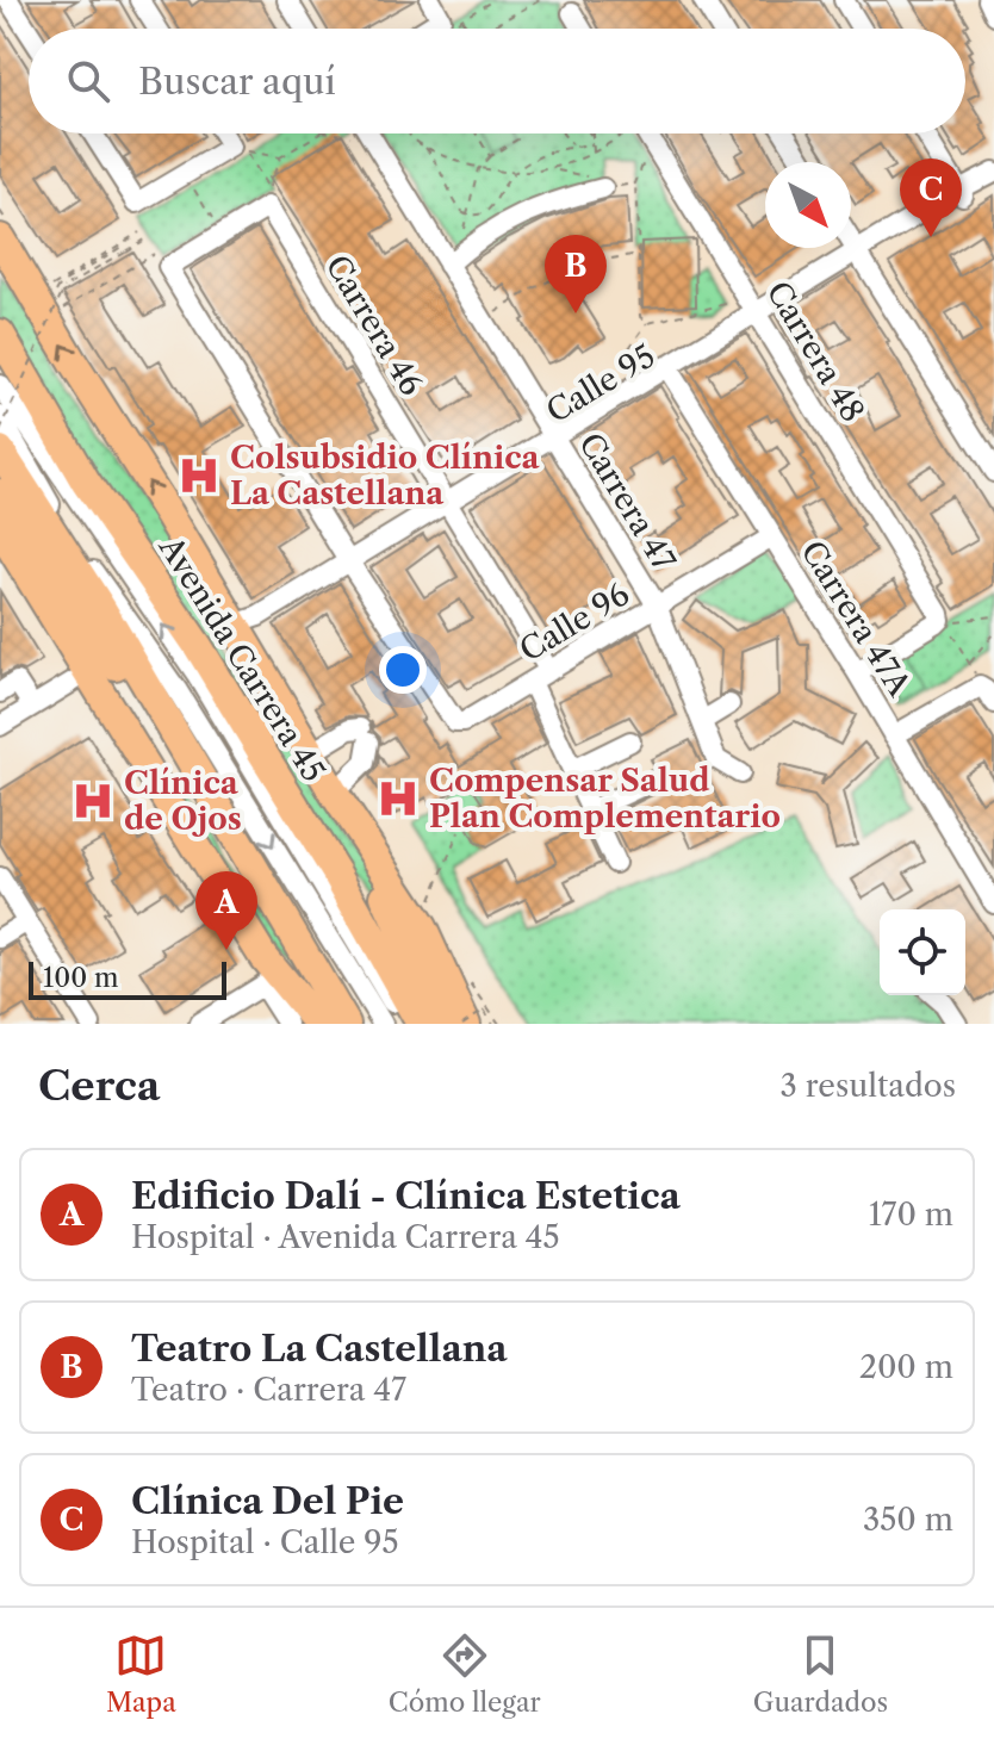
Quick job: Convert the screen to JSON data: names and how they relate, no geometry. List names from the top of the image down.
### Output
{
  "streets": {
    "highway": ["Avenida Carrera 45"],
    "street": [
      "Carrera 46",
      "Carrera 48",
      "Calle 95",
      "Carrera 47",
      "Carrera 47A",
      "Calle 96"
    ]
  },
  "crossings": [
    ["Carrera 46", "Calle 95"],
    ["Carrera 46", "Calle 96"],
    ["Carrera 48", "Calle 95"],
    ["Carrera 48", "Carrera 47A"],
    ["Calle 95", "Carrera 47"],
    ["Calle 95", "Carrera 47A"],
    ["Calle 95", "Calle 96"],
    ["Calle 95", "Avenida Carrera 45"],
    ["Carrera 47", "Calle 96"],
    ["Carrera 47A", "Calle 96"]
  ],
  "places": {
    "hospital": ["Colsubsidio Clínica La Castellana", "Compensar Salud Plan Complementario", "Clínica de Ojos"]
  },
  "scale_bar": "100 m",
  "north": "bottom right",
  "page": {
    "search": "Buscar aquí",
    "pins": ["C", "B", "A"],
    "scale": "100 m",
    "heading": ["Cerca", "3 resultados"],
    "list": [
      {
        "mark": "A",
        "name": "Edificio Dalí - Clínica Estetica",
        "note": "Hospital · Avenida Carrera 45",
        "value": "170 m"
      },
      {
        "mark": "B",
        "name": "Teatro La Castellana",
        "note": "Teatro · Carrera 47",
        "value": "200 m"
      },
      {
        "mark": "C",
        "name": "Clínica Del Pie",
        "note": "Hospital · Calle 95",
        "value": "350 m"
      }
    ],
    "nav": ["Mapa", "Cómo llegar", "Guardados"]
  }
}
